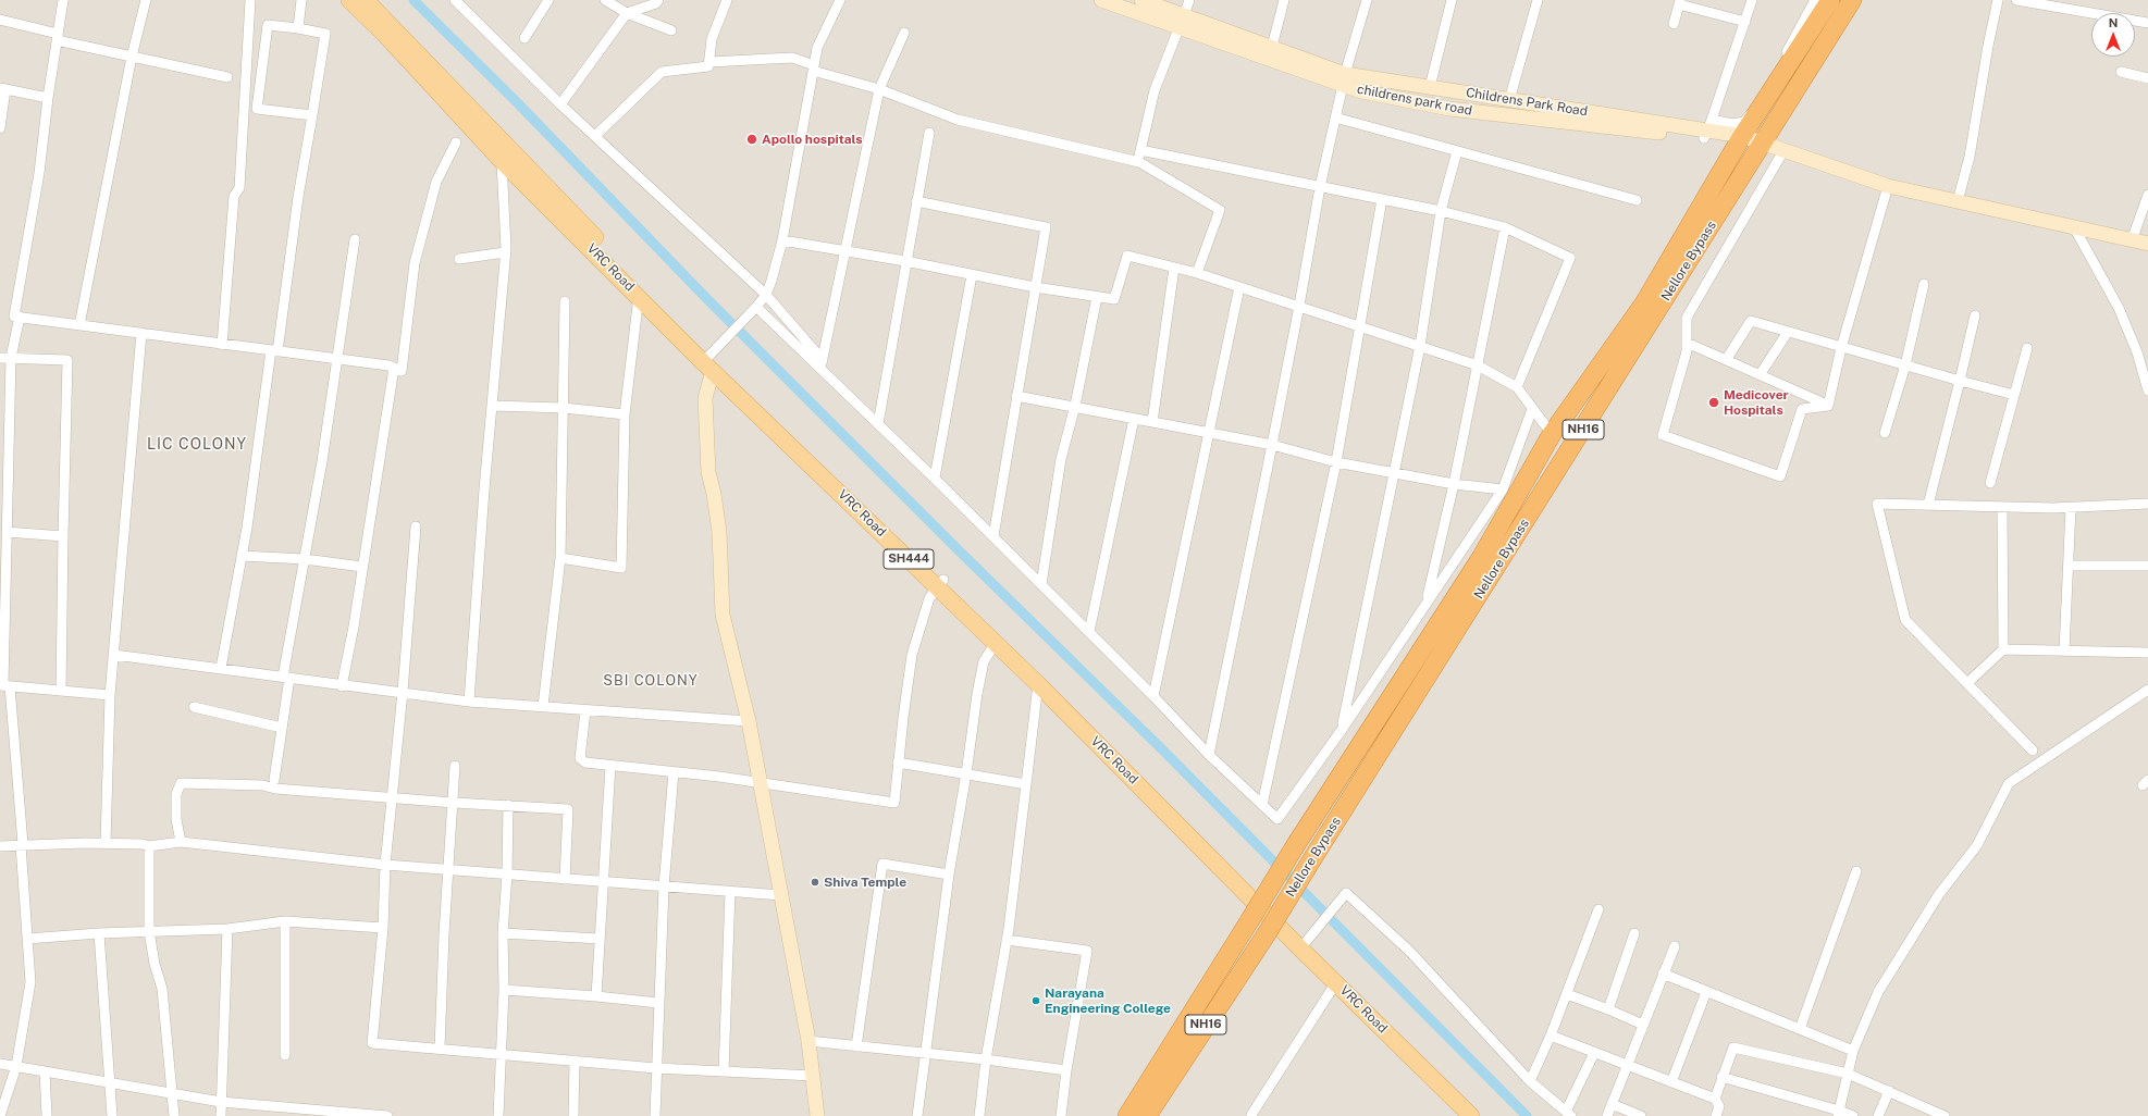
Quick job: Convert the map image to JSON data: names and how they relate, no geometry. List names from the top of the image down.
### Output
{
  "streets": {
    "highway": ["Nellore Bypass", "NH16"],
    "main road": ["VRC Road", "SH444"],
    "street": ["childrens park road", "Childrens Park Road"]
  },
  "crossings": [
    ["childrens park road", "Childrens Park Road"],
    ["childrens park road", "Nellore Bypass"],
    ["VRC Road", "SH444"]
  ],
  "districts": ["LIC COLONY", "SBI COLONY"],
  "places": [
    "Apollo hospitals",
    "Medicover Hospitals",
    "Shiva Temple",
    "Narayana Engineering College"
  ],
  "north": "top"
}
